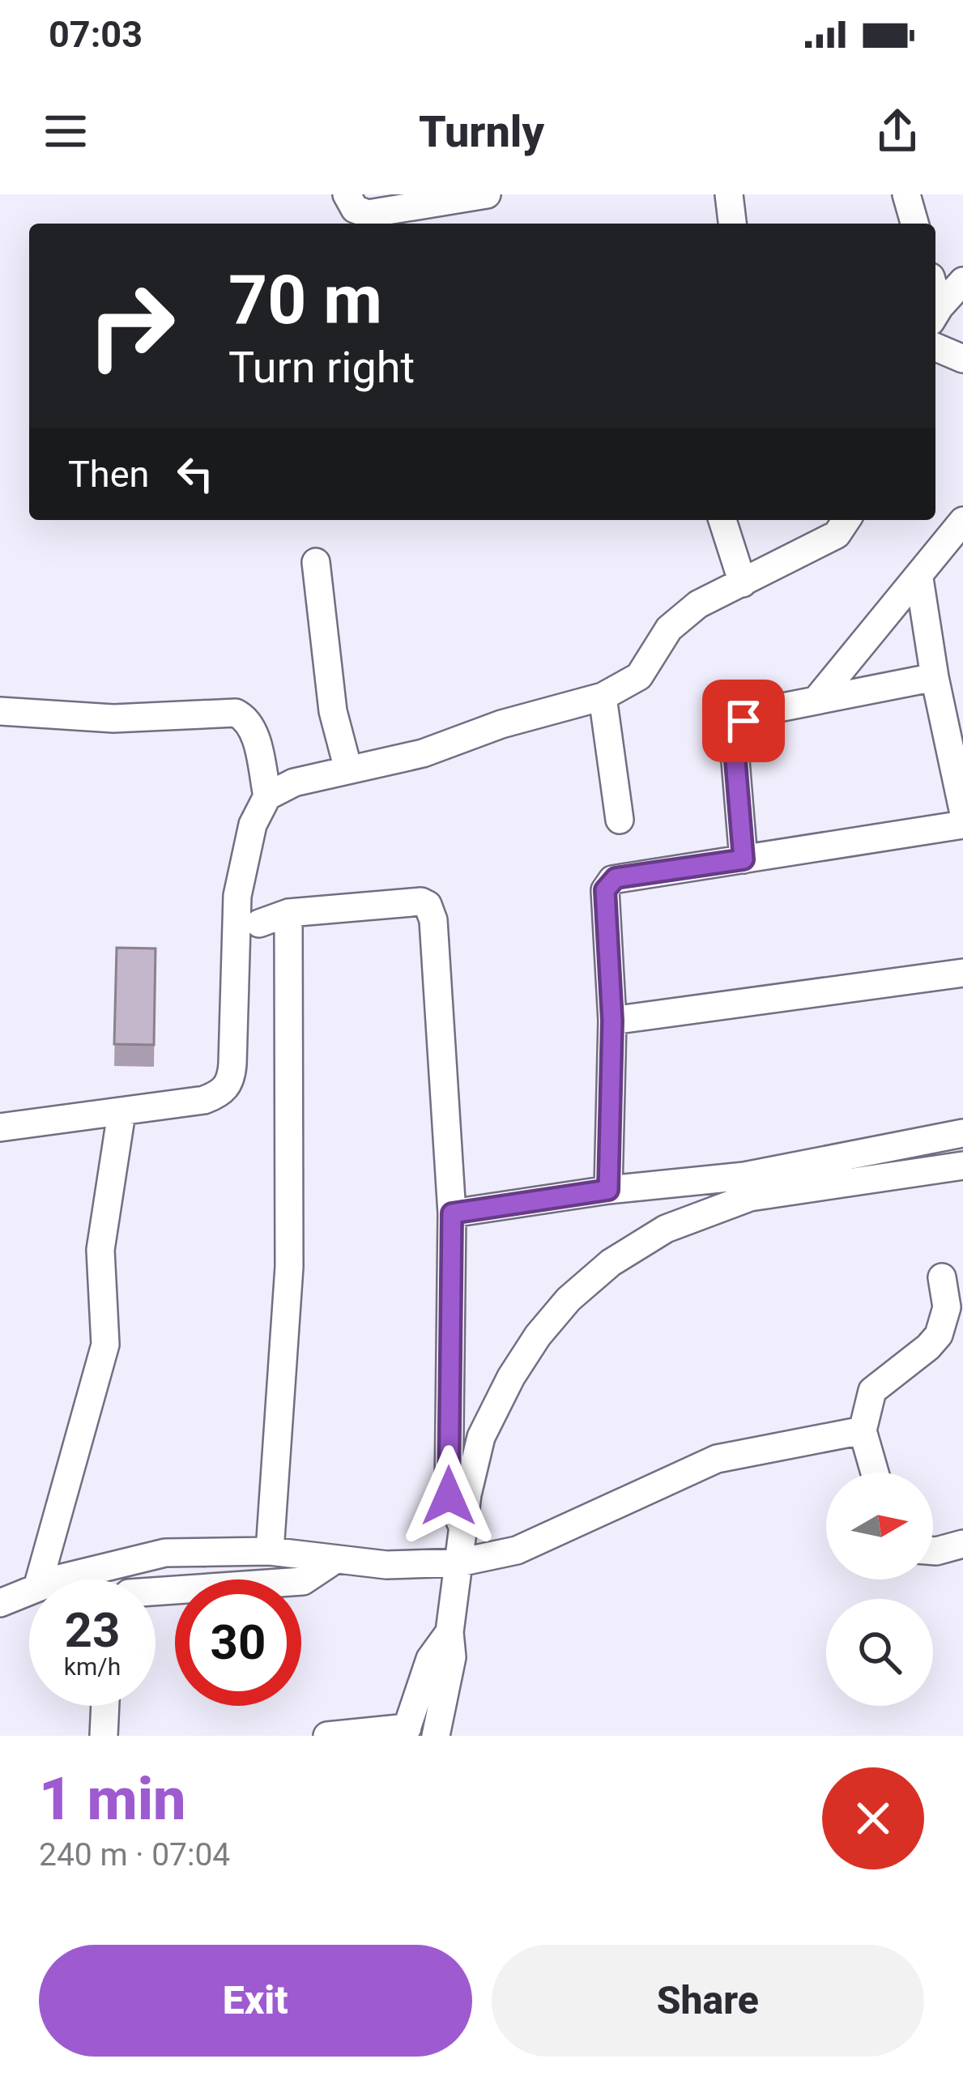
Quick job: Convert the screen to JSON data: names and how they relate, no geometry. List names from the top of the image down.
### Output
{
  "north": "right",
  "page": {
    "status": "07:03",
    "header": "Turnly",
    "turn": ["70 m", "Turn right"],
    "then": "Then",
    "speed": "23 km/h",
    "limit": "30",
    "heading": ["1 min", "240 m · 07:04"],
    "buttons": ["Exit", "Share"]
  }
}
